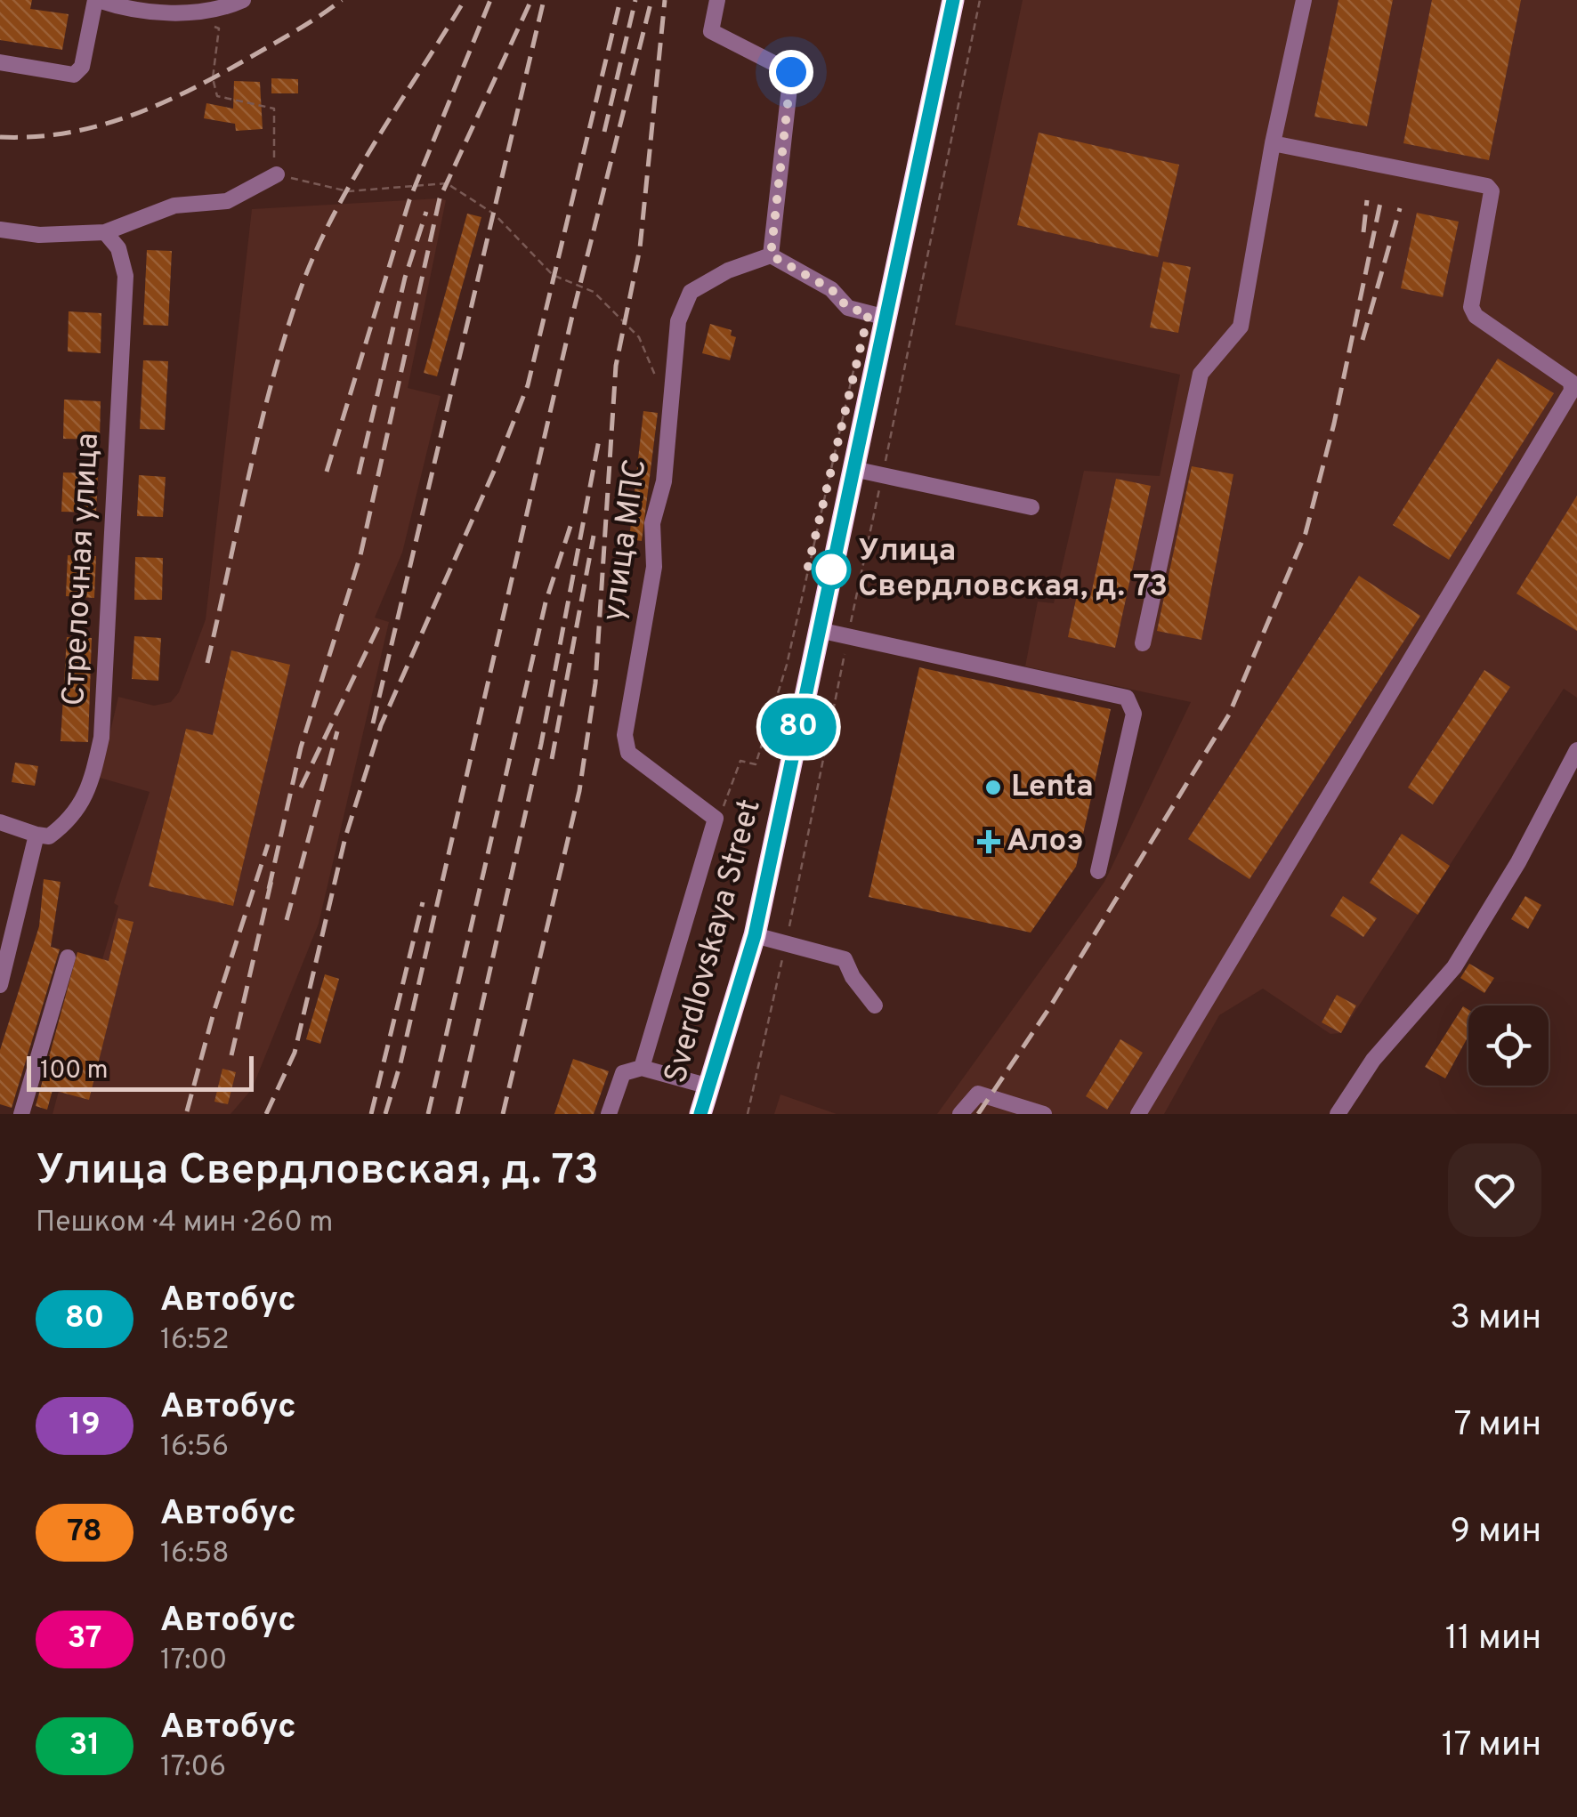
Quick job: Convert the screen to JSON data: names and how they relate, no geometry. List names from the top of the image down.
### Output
{
  "streets": {
    "highway": ["Sverdlovskaya Street"],
    "street": ["улица МПС", "Стрелочная улица"]
  },
  "places": {
    "other": ["Улица Свердловская, д. 73", "Lenta"],
    "health": ["Алоэ"]
  },
  "lines": ["bus line 80"],
  "scale_bar": "100 m",
  "page": {
    "on_map": "80",
    "scale": "100 m",
    "heading": ["Улица Свердловская, д. 73", "Пешком · 4 мин · 260 m"],
    "list": [
      {
        "mark": "80",
        "name": "Автобус",
        "note": "16:52",
        "value": "3 мин"
      },
      {
        "mark": "19",
        "name": "Автобус",
        "note": "16:56",
        "value": "7 мин"
      },
      {
        "mark": "78",
        "name": "Автобус",
        "note": "16:58",
        "value": "9 мин"
      },
      {
        "mark": "37",
        "name": "Автобус",
        "note": "17:00",
        "value": "11 мин"
      },
      {
        "mark": "31",
        "name": "Автобус",
        "note": "17:06",
        "value": "17 мин"
      }
    ]
  }
}
